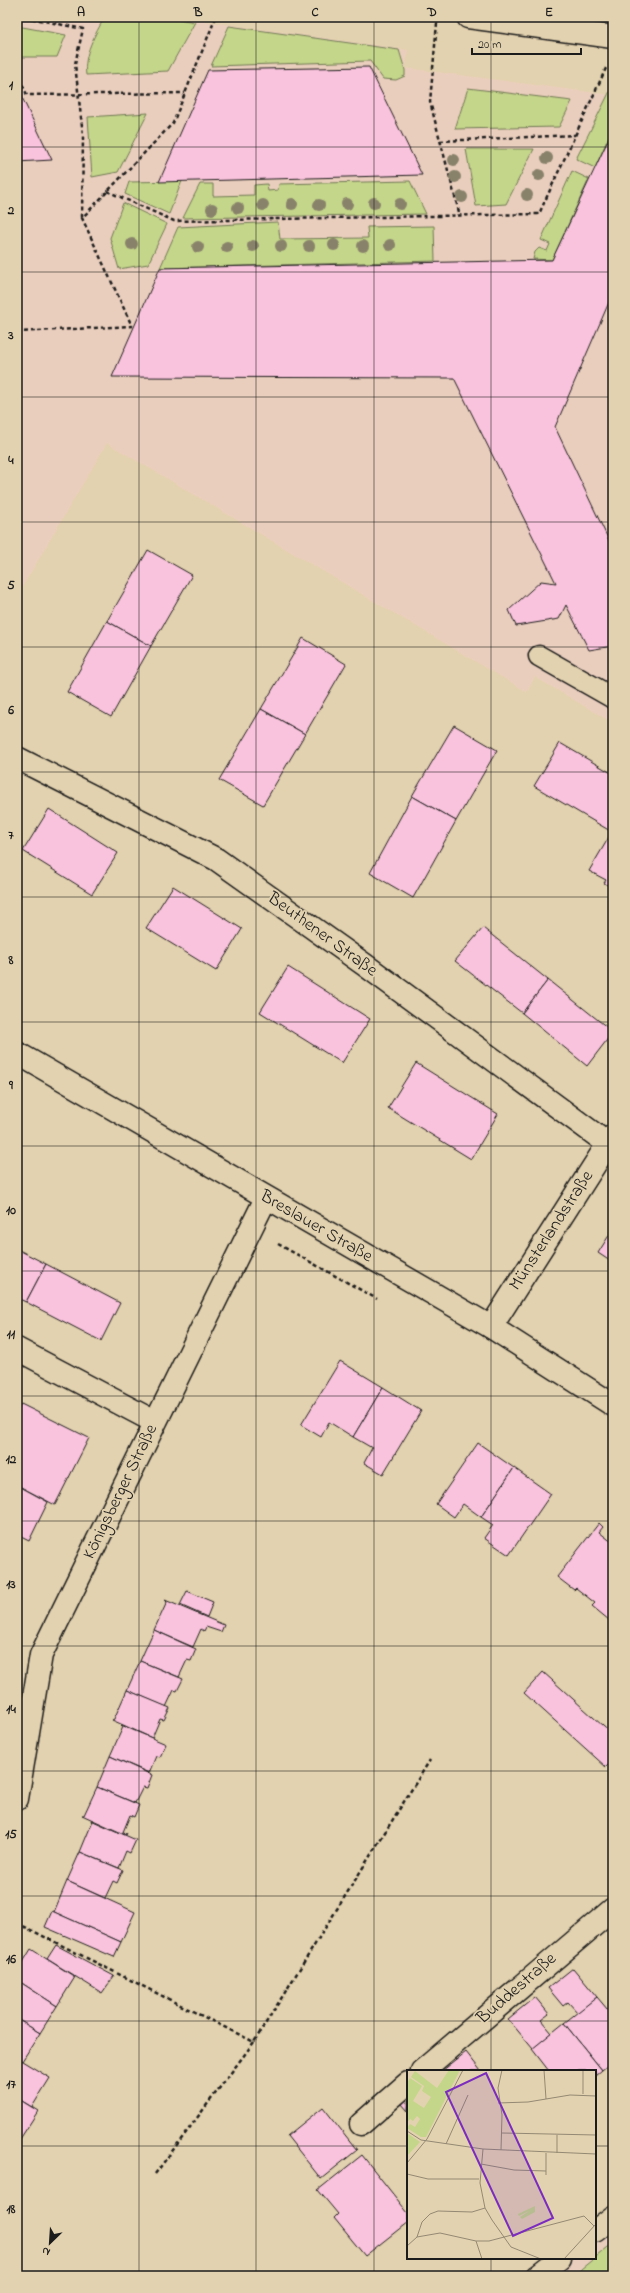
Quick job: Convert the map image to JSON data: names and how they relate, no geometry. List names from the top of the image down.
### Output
{
  "streets": {
    "street": [
      "Beuthener Straße",
      "Breslauer Straße",
      "Münsterlandstraße",
      "Königsberger Straße",
      "Buddestraße"
    ]
  },
  "crossings": [
    ["Beuthener Straße", "Münsterlandstraße"],
    ["Breslauer Straße", "Münsterlandstraße"],
    ["Breslauer Straße", "Königsberger Straße"]
  ],
  "scale_bar": "20 m",
  "north": "bottom left",
  "grid": {
    "columns": [
      "A",
      "B",
      "C",
      "D",
      "E"
    ],
    "rows": [
      "1",
      "2",
      "3",
      "4",
      "5",
      "6",
      "7",
      "8",
      "9",
      "10",
      "11",
      "12",
      "13",
      "14",
      "15",
      "16",
      "17",
      "18"
    ]
  }
}
